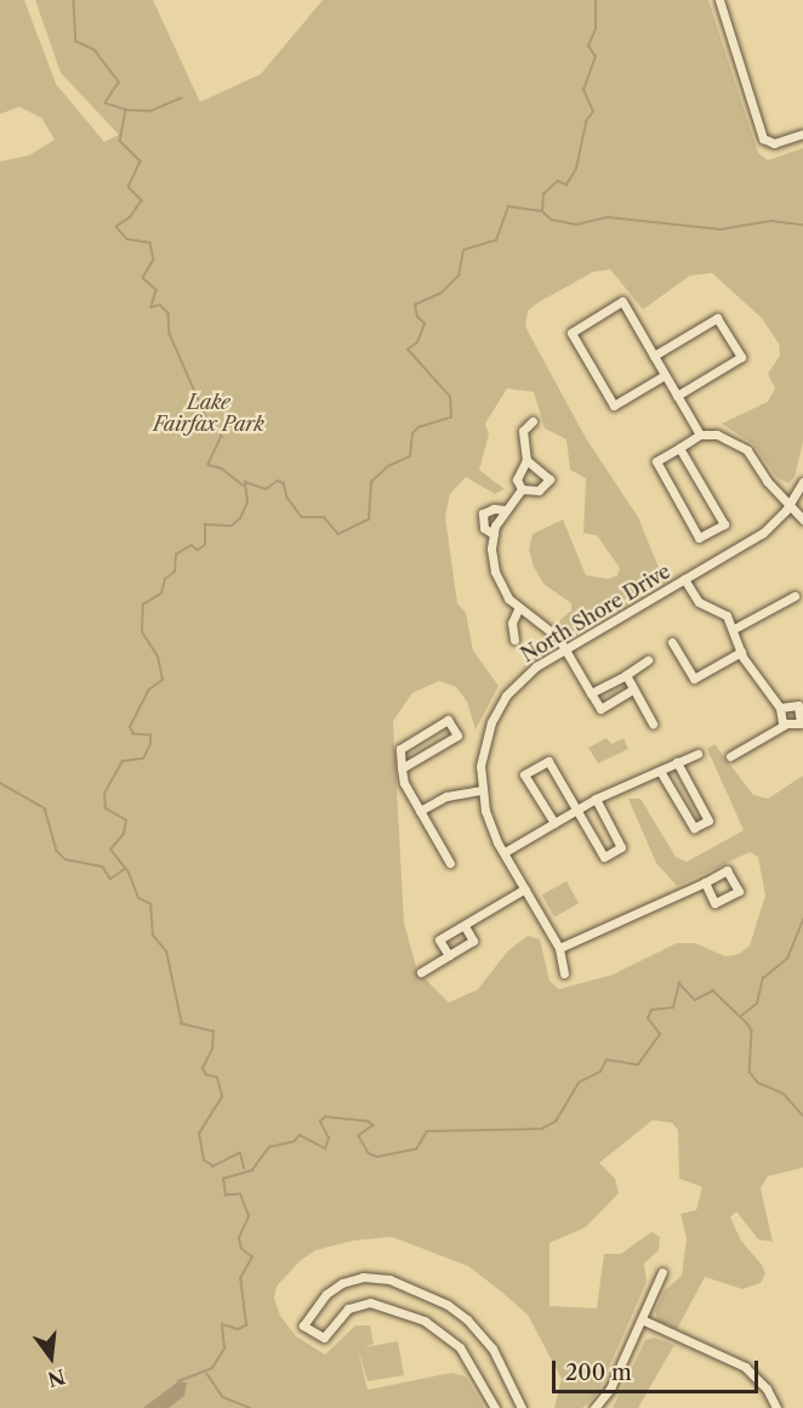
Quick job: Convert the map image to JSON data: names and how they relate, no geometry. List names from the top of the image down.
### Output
{
  "streets": {
    "street": ["North Shore Drive"]
  },
  "parks": ["Lake Fairfax Park"],
  "scale_bar": "200 m",
  "north": "bottom"
}
